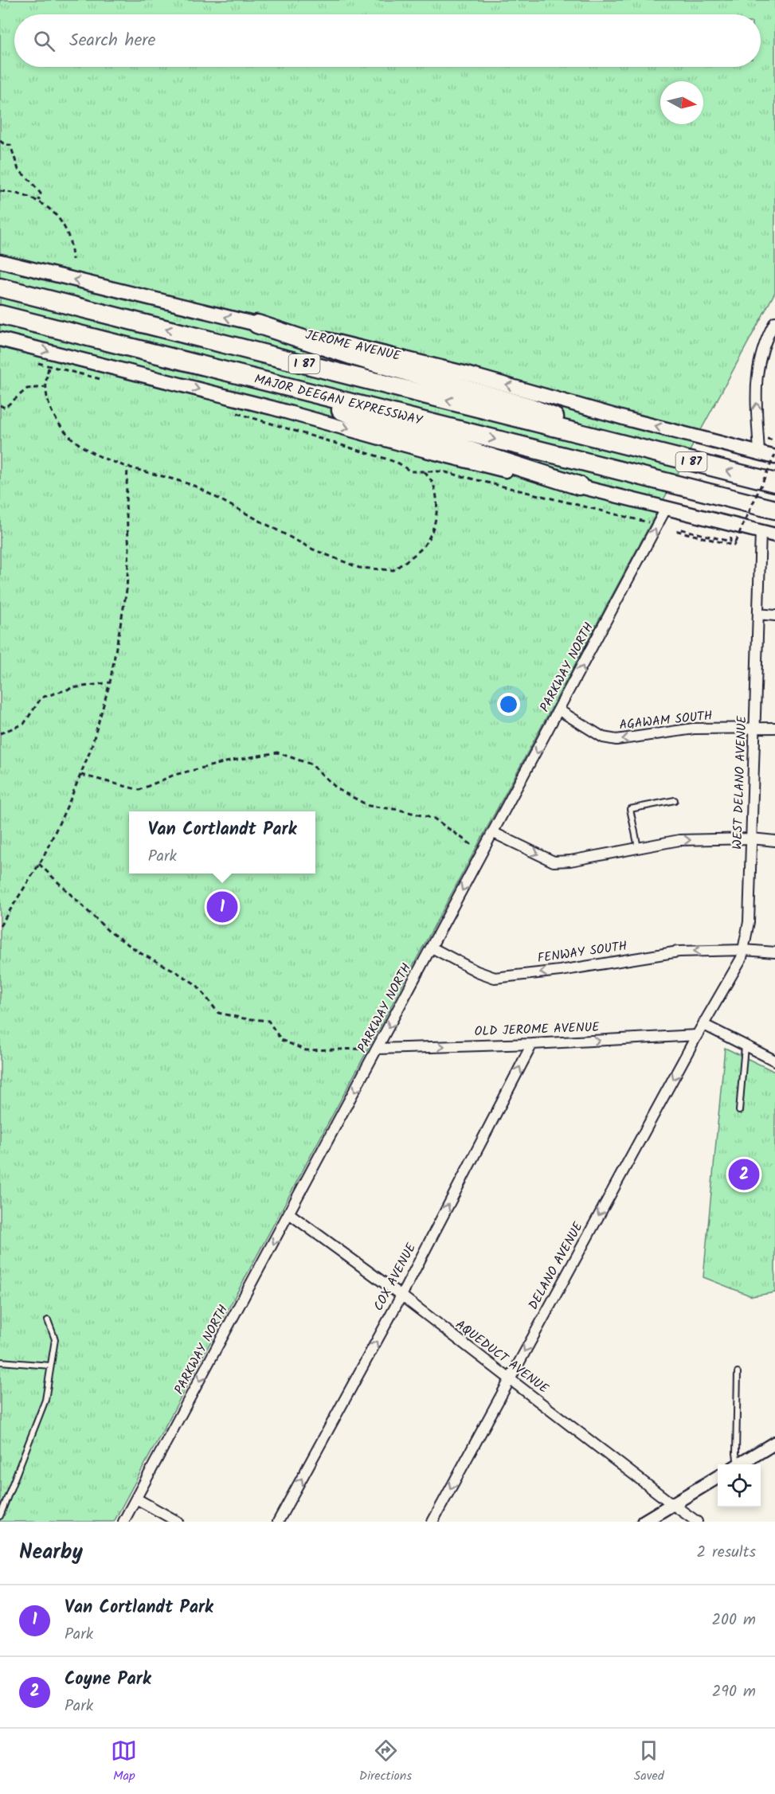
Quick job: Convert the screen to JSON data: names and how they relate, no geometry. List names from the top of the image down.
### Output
{
  "streets": {
    "highway": ["I 87", "MAJOR DEEGAN EXPRESSWAY"],
    "main road": ["JEROME AVENUE"],
    "street": [
      "PARKWAY NORTH",
      "AGAWAM SOUTH",
      "WEST DELANO AVENUE",
      "FENWAY SOUTH",
      "OLD JEROME AVENUE",
      "DELANO AVENUE",
      "COX AVENUE",
      "AQUEDUCT AVENUE"
    ]
  },
  "crossings": [
    ["I 87", "MAJOR DEEGAN EXPRESSWAY"],
    ["PARKWAY NORTH", "AGAWAM SOUTH"],
    ["PARKWAY NORTH", "FENWAY SOUTH"],
    ["PARKWAY NORTH", "OLD JEROME AVENUE"],
    ["PARKWAY NORTH", "AQUEDUCT AVENUE"],
    ["AGAWAM SOUTH", "WEST DELANO AVENUE"],
    ["WEST DELANO AVENUE", "FENWAY SOUTH"],
    ["WEST DELANO AVENUE", "DELANO AVENUE"],
    ["OLD JEROME AVENUE", "DELANO AVENUE"],
    ["OLD JEROME AVENUE", "COX AVENUE"],
    ["DELANO AVENUE", "AQUEDUCT AVENUE"],
    ["COX AVENUE", "AQUEDUCT AVENUE"]
  ],
  "one_way": [
    "AGAWAM SOUTH",
    "FENWAY SOUTH",
    "OLD JEROME AVENUE",
    "DELANO AVENUE",
    "COX AVENUE"
  ],
  "north": "right",
  "page": {
    "search": "Search here",
    "popup": ["Van Cortlandt Park", "Park"],
    "pins": ["1", "2"],
    "heading": ["Nearby", "2 results"],
    "list": [
      {
        "mark": "1",
        "name": "Van Cortlandt Park",
        "note": "Park",
        "value": "200 m"
      },
      {
        "mark": "2",
        "name": "Coyne Park",
        "note": "Park",
        "value": "290 m"
      }
    ],
    "nav": ["Map", "Directions", "Saved"]
  }
}
